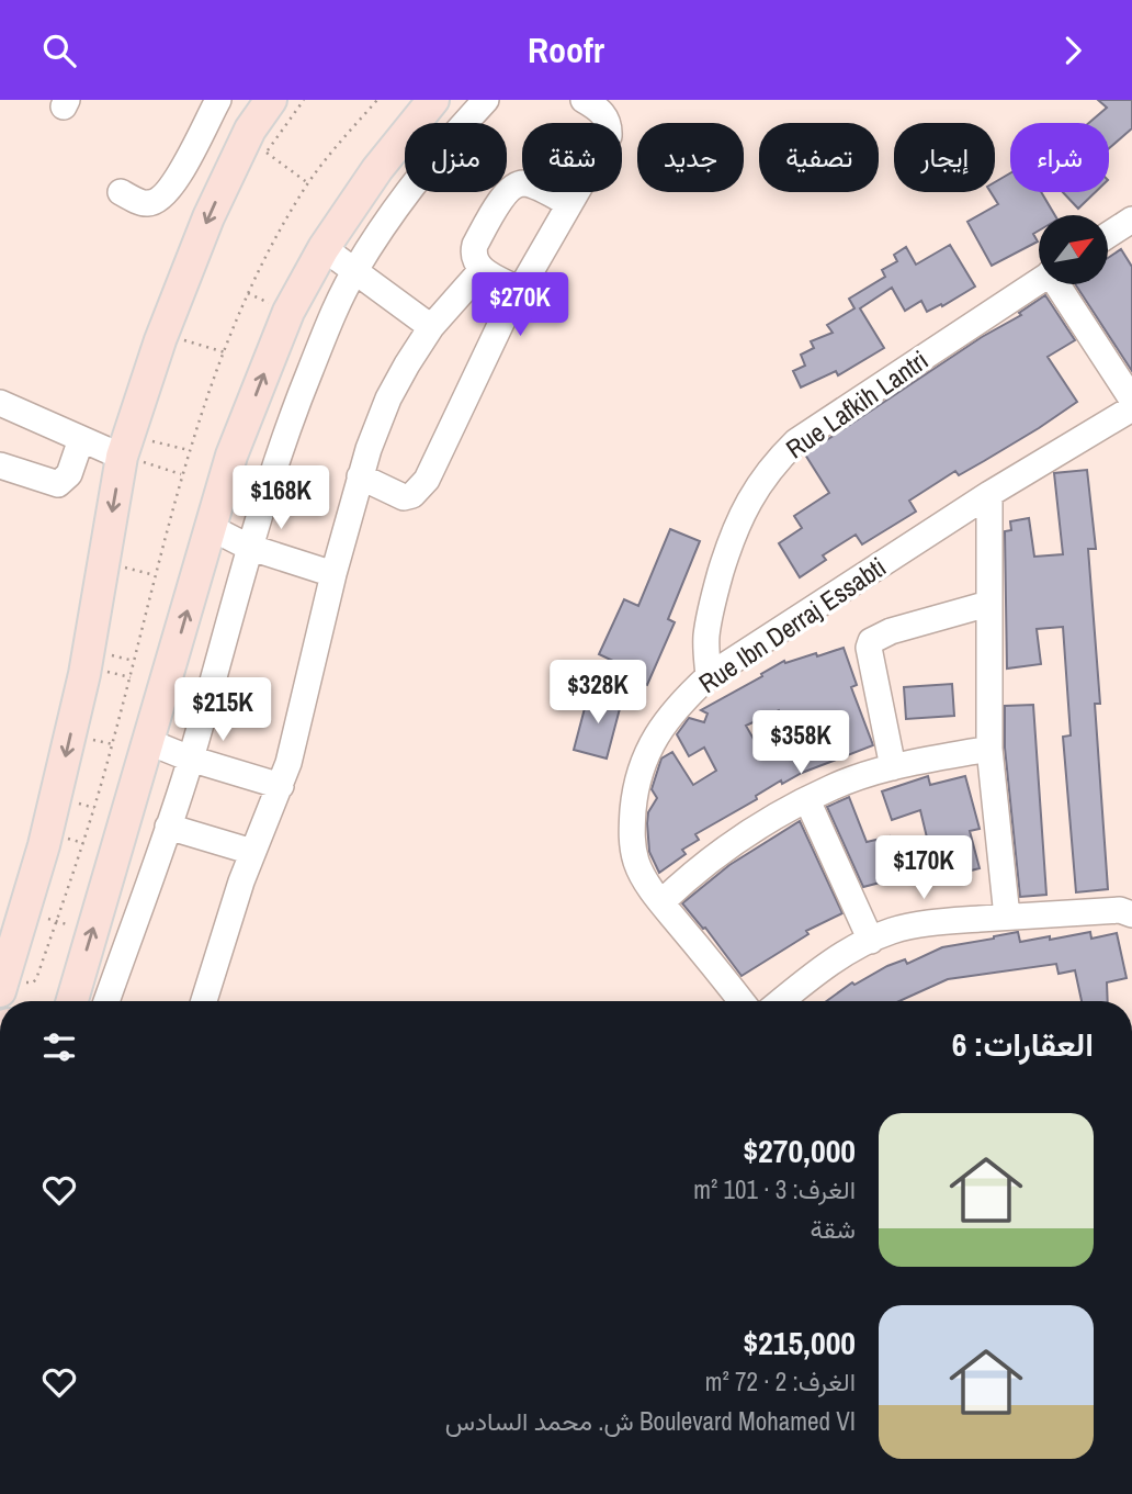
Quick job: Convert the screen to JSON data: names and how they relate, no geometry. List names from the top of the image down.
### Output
{
  "streets": {
    "street": ["Rue Lafkih Lantri", "Rue Ibn Derraj Essabti"]
  },
  "crossings": [
    ["Rue Lafkih Lantri", "Rue Ibn Derraj Essabti"]
  ],
  "north": "top right",
  "page": {
    "header": "Roofr",
    "chip": [
      "شراء",
      "إيجار",
      "تصفية",
      "جديد",
      "شقة",
      "منزل"
    ],
    "price": [
      "$270K",
      "$168K",
      "$328K",
      "$215K",
      "$358K",
      "$170K"
    ],
    "heading": "العقارات: 6",
    "list": [
      {
        "name": "$270,000",
        "note": "الغرف: 3 · 101 m² · شقة"
      },
      {
        "name": "$215,000",
        "note": "الغرف: 2 · 72 m² · Boulevard Mohamed VI ش. محمد السادس"
      }
    ]
  }
}
